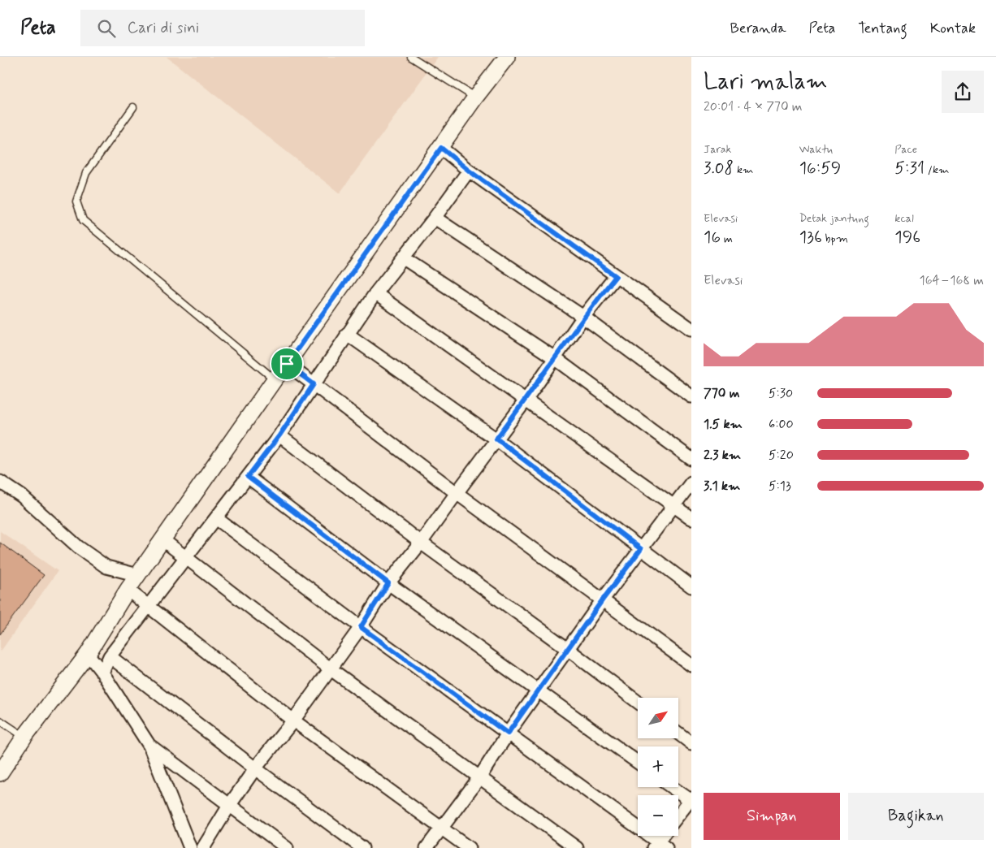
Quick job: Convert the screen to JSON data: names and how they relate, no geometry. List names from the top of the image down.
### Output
{
  "north": "top right",
  "page": {
    "header": "Peta",
    "search": "Cari di sini",
    "nav": [
      "Beranda",
      "Peta",
      "Tentang",
      "Kontak"
    ],
    "heading": ["Lari malam", "20:01 · 4 × 770 m"],
    "stats": [
      ["Jarak", "3.08 km"],
      ["Waktu", "16:59"],
      ["Pace", "5:31 /km"],
      ["Elevasi", "16 m"],
      ["Detak jantung", "136 bpm"],
      ["kcal", "196"]
    ],
    "chart": ["Elevasi", "164–168 m"],
    "list": [
      {
        "name": "770 m",
        "note": "5:30"
      },
      {
        "name": "1.5 km",
        "note": "6:00"
      },
      {
        "name": "2.3 km",
        "note": "5:20"
      },
      {
        "name": "3.1 km",
        "note": "5:13"
      }
    ],
    "map_buttons": ["+", "−"],
    "buttons": ["Simpan", "Bagikan"]
  }
}
